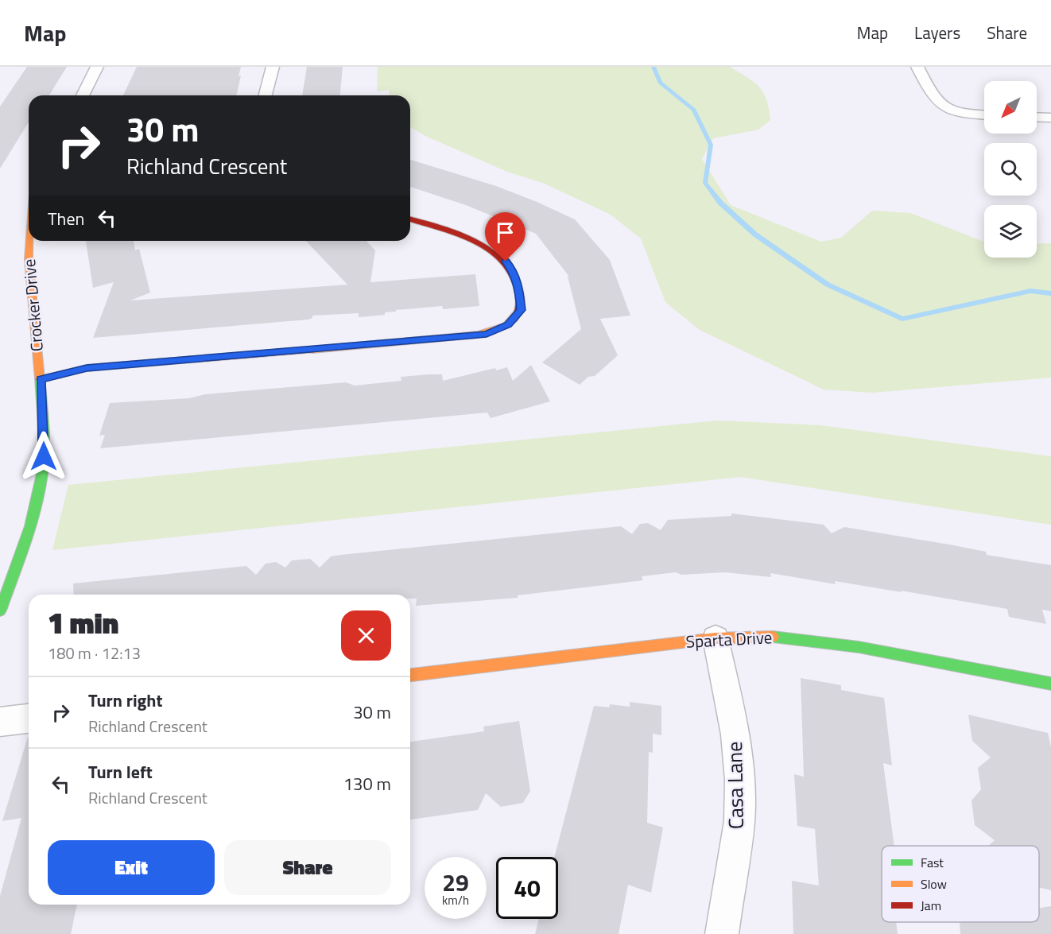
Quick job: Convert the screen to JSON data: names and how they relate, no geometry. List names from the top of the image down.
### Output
{
  "streets": {
    "street": ["Crocker Drive", "Sparta Drive", "Casa Lane"]
  },
  "crossings": [
    ["Sparta Drive", "Casa Lane"]
  ],
  "legend": ["Fast", "Slow", "Jam"],
  "north": "bottom left",
  "page": {
    "header": "Map",
    "nav": ["Map", "Layers", "Share"],
    "turn": ["30 m", "Richland Crescent"],
    "then": "Then",
    "heading": ["1 min", "180 m · 12:13"],
    "list": [
      {
        "name": "Turn right",
        "note": "Richland Crescent",
        "value": "30 m"
      },
      {
        "name": "Turn left",
        "note": "Richland Crescent",
        "value": "130 m"
      }
    ],
    "buttons": ["Exit", "Share"],
    "speed": "29 km/h",
    "limit": "40"
  }
}
